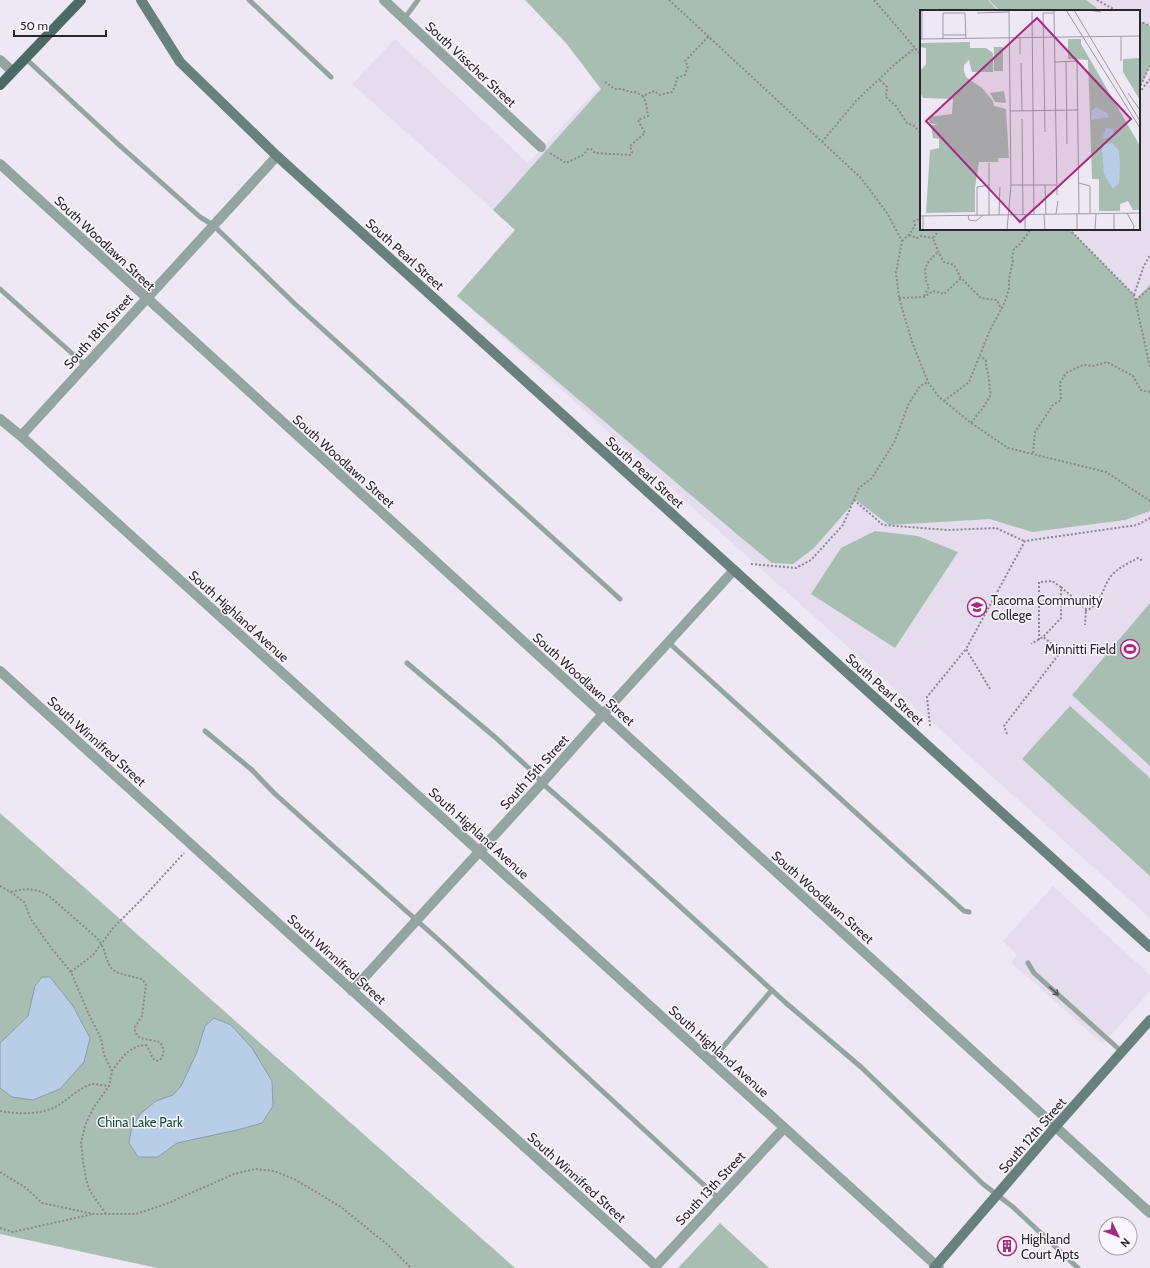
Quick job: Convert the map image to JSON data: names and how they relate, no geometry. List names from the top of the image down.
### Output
{
  "streets": {
    "street": [
      "South Visscher Street",
      "South Woodlawn Street",
      "South Pearl Street",
      "South 18th Street",
      "South Highland Avenue",
      "South Winnifred Street",
      "South 15th Street",
      "South 12th Street",
      "South 13th Street"
    ]
  },
  "crossings": [
    ["South Woodlawn Street", "South 18th Street"],
    ["South Woodlawn Street", "South 15th Street"],
    ["South Woodlawn Street", "South 12th Street"],
    ["South Pearl Street", "South 18th Street"],
    ["South Pearl Street", "South 15th Street"],
    ["South 18th Street", "South Highland Avenue"],
    ["South Highland Avenue", "South 15th Street"],
    ["South Highland Avenue", "South 12th Street"],
    ["South Highland Avenue", "South 13th Street"],
    ["South Winnifred Street", "South 15th Street"],
    ["South Winnifred Street", "South 13th Street"]
  ],
  "parks": ["China Lake Park"],
  "places": {
    "school or university": ["Tacoma Community College"],
    "sports": ["Minnitti Field"],
    "building": ["Highland Court Apts"]
  },
  "scale_bar": "50 m",
  "north": "bottom right"
}
